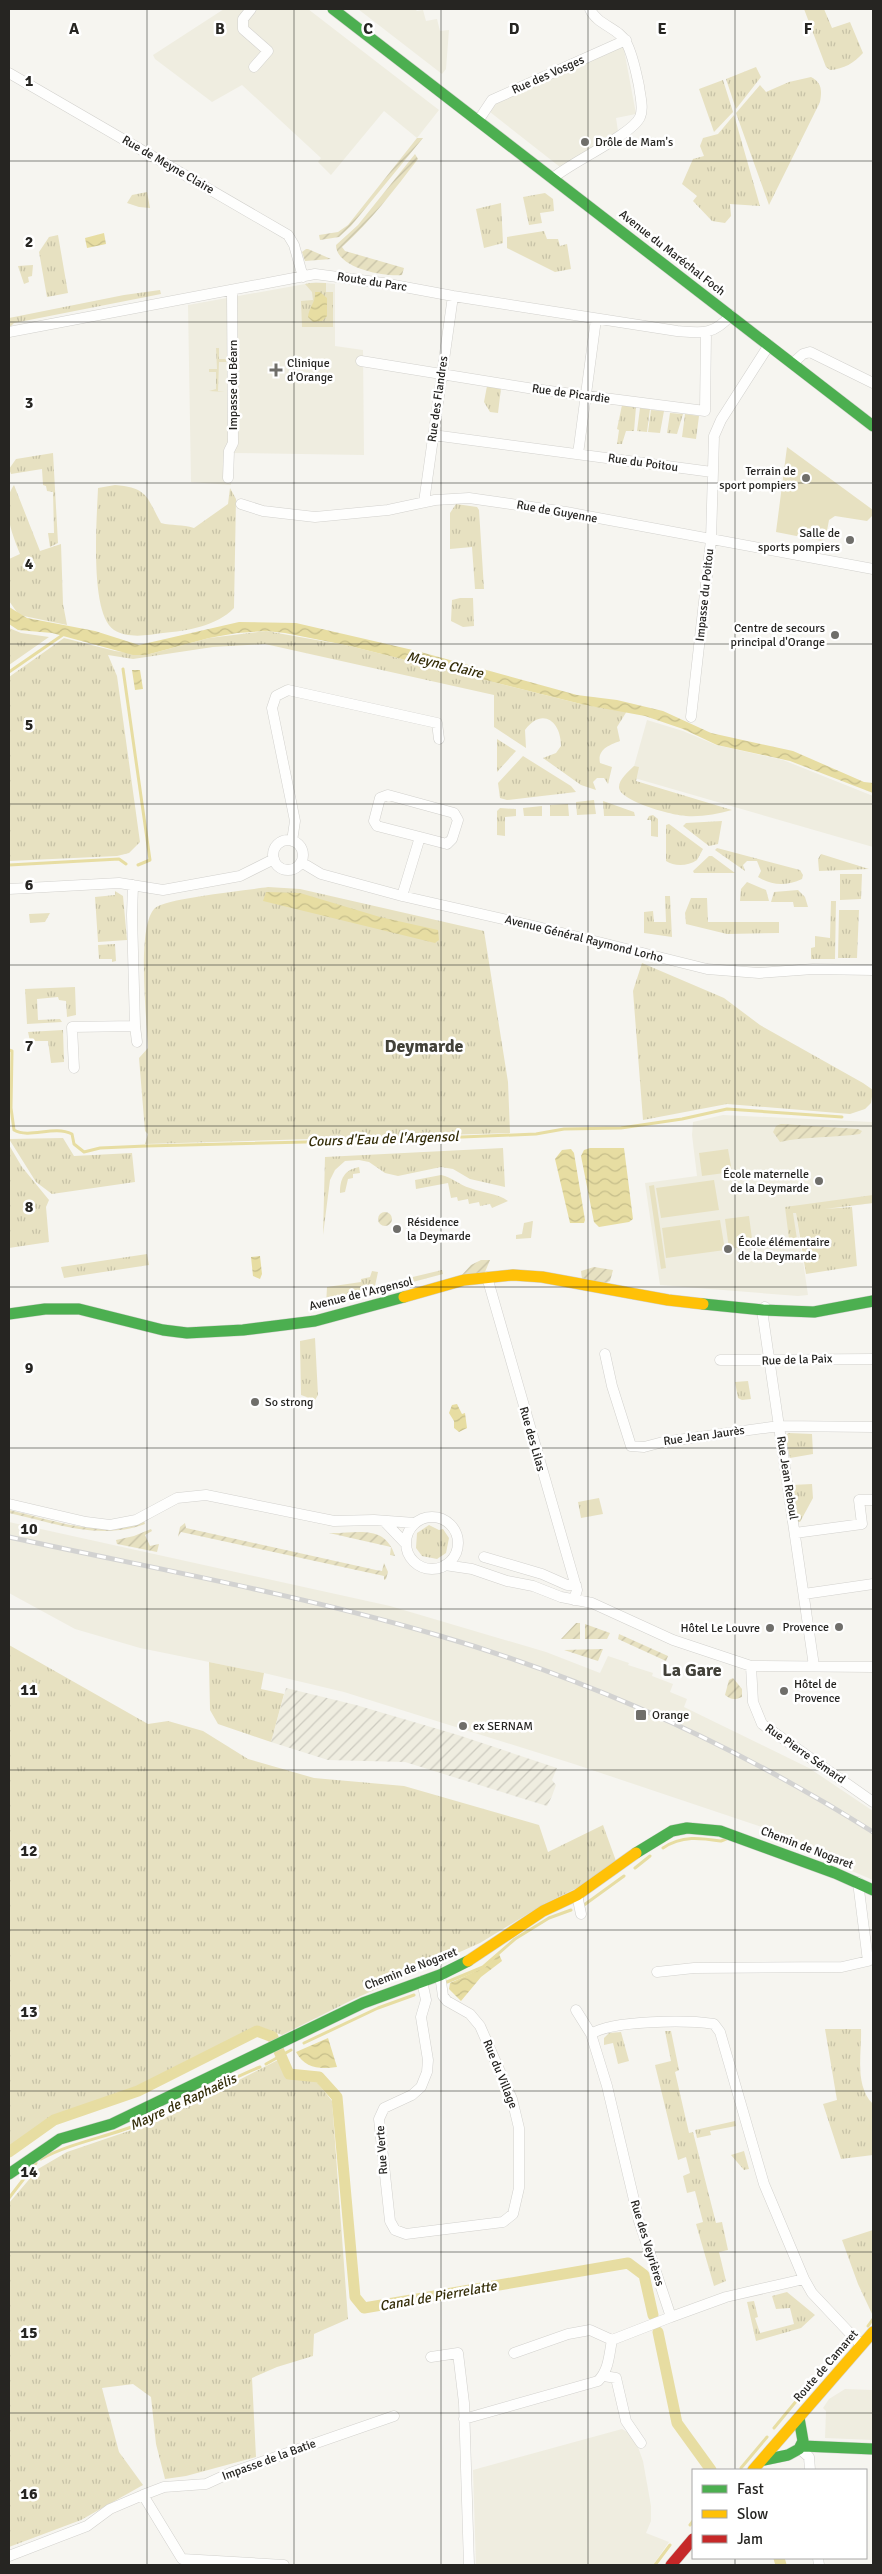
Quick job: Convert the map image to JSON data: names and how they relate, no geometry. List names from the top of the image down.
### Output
{
  "streets": {
    "street": [
      "Rue des Vosges",
      "Rue de Meyne Claire",
      "Avenue du Maréchal Foch",
      "Route du Parc",
      "Impasse du Béarn",
      "Rue de Picardie",
      "Rue des Flandres",
      "Rue du Poitou",
      "Rue de Guyenne",
      "Impasse du Poitou",
      "Avenue Général Raymond Lorho",
      "Avenue de l'Argensol",
      "Rue de la Paix",
      "Rue Jean Jaurès",
      "Rue des Lilas",
      "Rue Jean Reboul",
      "Rue Pierre Sémard",
      "Chemin de Nogaret",
      "Rue du Village",
      "Rue Verte",
      "Rue des Veyrières",
      "Route de Camaret",
      "Impasse de la Batie"
    ]
  },
  "crossings": [
    ["Rue des Vosges", "Avenue du Maréchal Foch"],
    ["Rue de Meyne Claire", "Route du Parc"],
    ["Route du Parc", "Impasse du Béarn"],
    ["Route du Parc", "Rue de Picardie"],
    ["Route du Parc", "Rue des Flandres"],
    ["Rue de Picardie", "Rue des Flandres"],
    ["Rue des Flandres", "Rue du Poitou"],
    ["Rue des Flandres", "Rue de Guyenne"],
    ["Rue du Poitou", "Impasse du Poitou"],
    ["Rue de Guyenne", "Impasse du Poitou"],
    ["Avenue de l'Argensol", "Rue des Lilas"],
    ["Avenue de l'Argensol", "Rue Jean Reboul"],
    ["Rue de la Paix", "Rue Jean Reboul"],
    ["Rue Jean Jaurès", "Rue Jean Reboul"],
    ["Chemin de Nogaret", "Rue du Village"],
    ["Chemin de Nogaret", "Rue Verte"],
    ["Rue du Village", "Rue Verte"]
  ],
  "districts": ["Deymarde", "La Gare"],
  "water": [
    "Meyne Claire",
    "Cours d'Eau de l'Argensol",
    "Mayre de Raphaëlis",
    "Canal de Pierrelatte"
  ],
  "places": {
    "other": [
      "Drôle de Mam's",
      "Terrain de sport pompiers",
      "Salle de sports pompiers",
      "Centre de secours principal d'Orange",
      "École maternelle de la Deymarde",
      "Résidence la Deymarde",
      "École élémentaire de la Deymarde",
      "So strong",
      "Provence",
      "Hôtel Le Louvre",
      "Hôtel de Provence",
      "ex SERNAM"
    ],
    "health": ["Clinique d'Orange"],
    "transit": ["Orange"]
  },
  "legend": ["Fast", "Slow", "Jam"],
  "grid": {
    "columns": [
      "A",
      "B",
      "C",
      "D",
      "E",
      "F"
    ],
    "rows": [
      "1",
      "2",
      "3",
      "4",
      "5",
      "6",
      "7",
      "8",
      "9",
      "10",
      "11",
      "12",
      "13",
      "14",
      "15",
      "16"
    ]
  }
}
